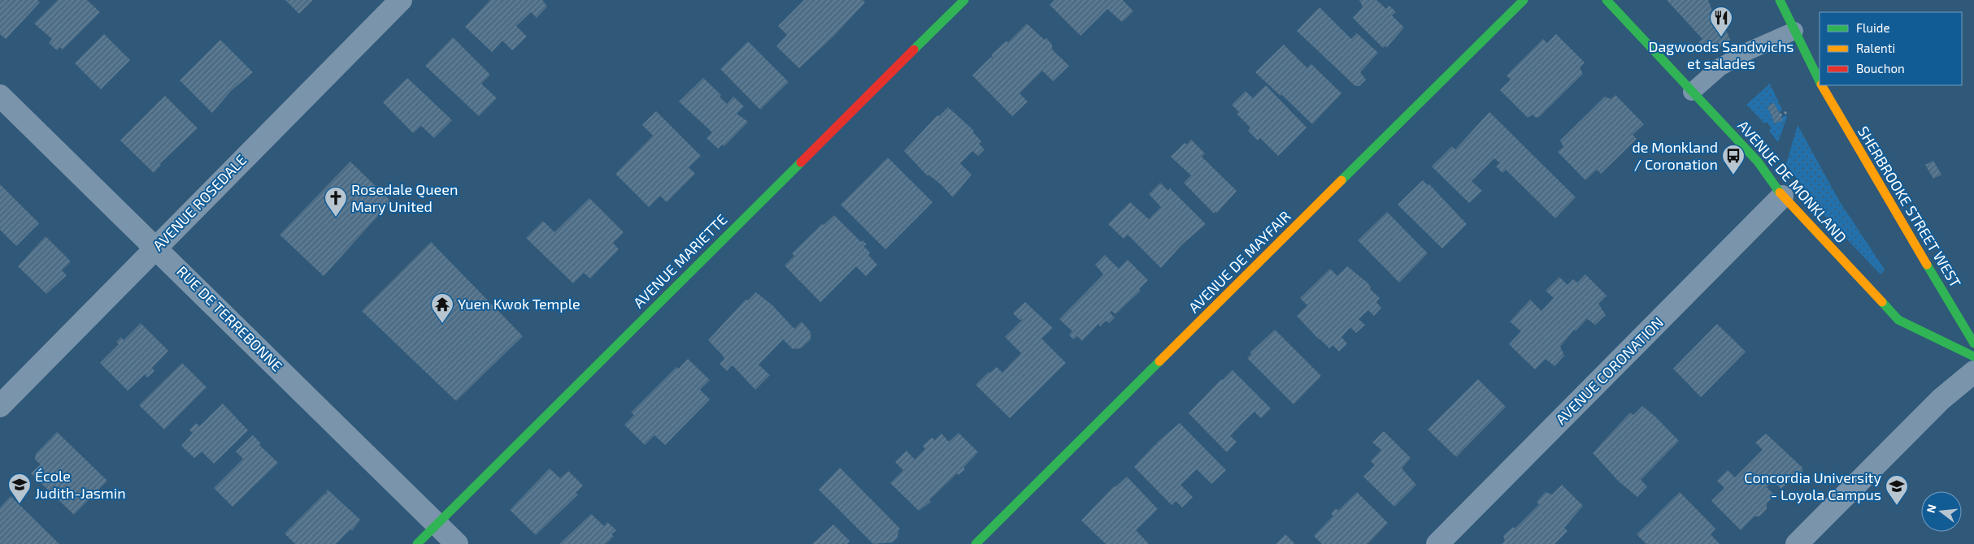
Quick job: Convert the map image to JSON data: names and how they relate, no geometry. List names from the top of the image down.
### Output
{
  "streets": {
    "street": [
      "AVENUE DE MONKLAND",
      "AVENUE ROSEDALE",
      "SHERBROOKE STREET WEST",
      "AVENUE MARIETTE",
      "AVENUE DE MAYFAIR",
      "RUE DE TERREBONNE",
      "AVENUE CORONATION"
    ]
  },
  "crossings": [
    ["AVENUE DE MONKLAND", "AVENUE CORONATION"],
    ["AVENUE ROSEDALE", "RUE DE TERREBONNE"],
    ["AVENUE MARIETTE", "RUE DE TERREBONNE"]
  ],
  "places": {
    "restaurant": ["Dagwoods Sandwichs et salades"],
    "bus stop": ["de Monkland / Coronation"],
    "church": ["Rosedale Queen Mary United"],
    "temple": ["Yuen Kwok Temple"],
    "school or university": ["École Judith-Jasmin", "Concordia University - Loyola Campus"]
  },
  "legend": ["Fluide", "Ralenti", "Bouchon"],
  "north": "left"
}
